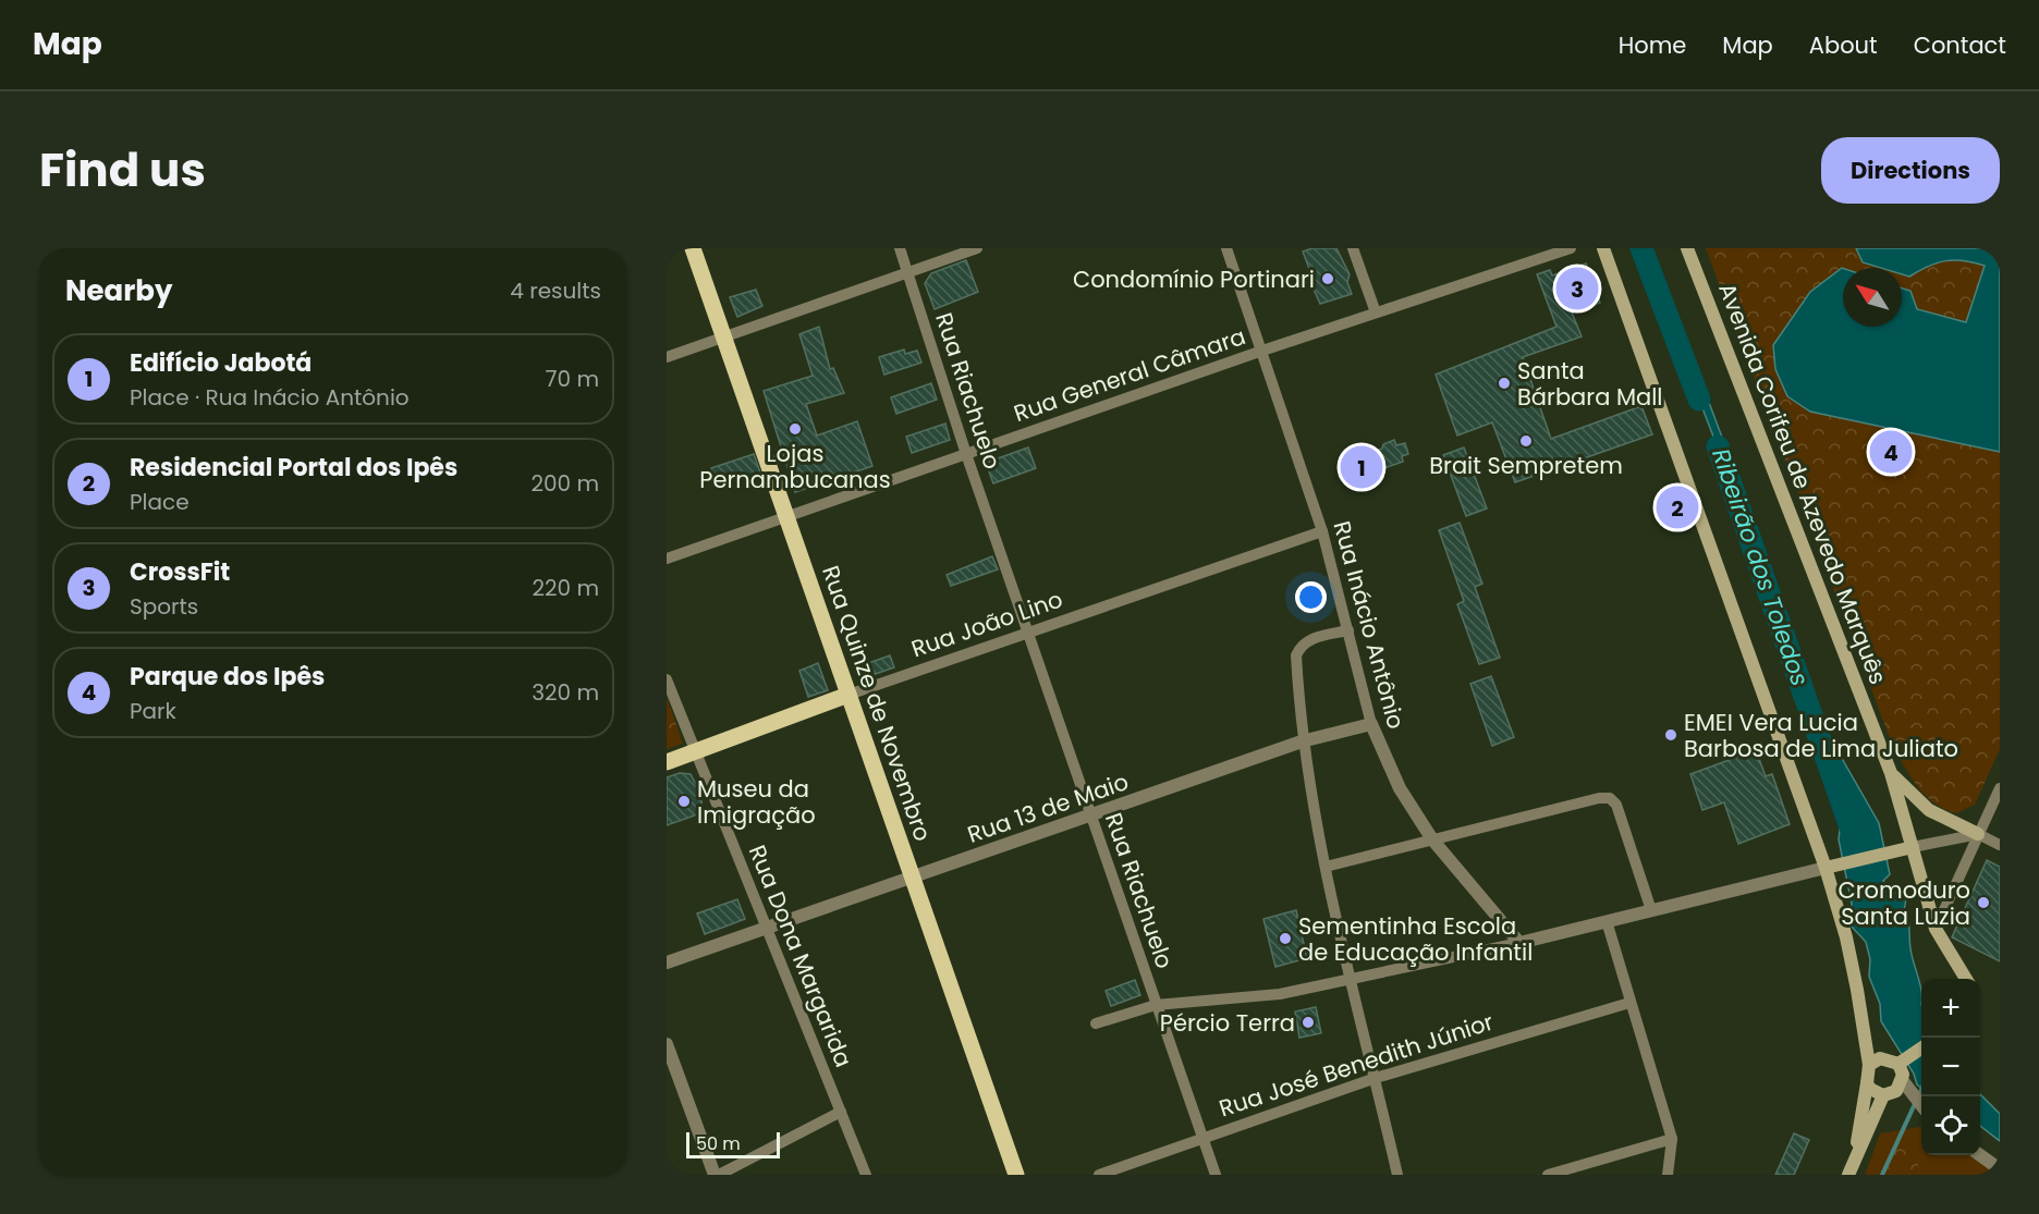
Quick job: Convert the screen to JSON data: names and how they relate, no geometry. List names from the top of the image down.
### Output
{
  "streets": {
    "main road": ["Avenida Corifeu de Azevedo Marquês", "Rua João Lino", "Rua Quinze de Novembro"],
    "street": [
      "Rua General Câmara",
      "Rua Riachuelo",
      "Rua Inácio Antônio",
      "Rua 13 de Maio",
      "Rua Dona Margarida",
      "Rua José Benedith Júnior"
    ]
  },
  "crossings": [
    ["Rua General Câmara", "Rua Riachuelo"],
    ["Rua General Câmara", "Rua Inácio Antônio"],
    ["Rua General Câmara", "Rua Quinze de Novembro"],
    ["Rua Riachuelo", "Rua João Lino"],
    ["Rua Riachuelo", "Rua 13 de Maio"],
    ["Rua Riachuelo", "Rua José Benedith Júnior"],
    ["Rua João Lino", "Rua Inácio Antônio"],
    ["Rua João Lino", "Rua Quinze de Novembro"],
    ["Rua João Lino", "Rua Dona Margarida"],
    ["Rua Inácio Antônio", "Rua 13 de Maio"],
    ["Rua Quinze de Novembro", "Rua 13 de Maio"],
    ["Rua 13 de Maio", "Rua Dona Margarida"]
  ],
  "water": ["Ribeirão dos Toledos"],
  "places": [
    "Condomínio Portinari",
    "Santa Bárbara Mall",
    "Lojas Pernambucanas",
    "Brait Sempretem",
    "EMEI Vera Lucia Barbosa de Lima Juliato",
    "Museu da Imigração",
    "Cromoduro Santa Luzia",
    "Sementinha Escola de Educação Infantil",
    "Pércio Terra"
  ],
  "scale_bar": "50 m",
  "north": "top left",
  "page": {
    "header": "Map",
    "nav": [
      "Home",
      "Map",
      "About",
      "Contact"
    ],
    "title": "Find us",
    "buttons": "Directions",
    "heading": ["Nearby", "4 results"],
    "pins": [
      "3",
      "4",
      "1",
      "2"
    ],
    "list": [
      {
        "mark": "1",
        "name": "Edifício Jabotá",
        "note": "Place · Rua Inácio Antônio",
        "value": "70 m"
      },
      {
        "mark": "2",
        "name": "Residencial Portal dos Ipês",
        "note": "Place",
        "value": "200 m"
      },
      {
        "mark": "3",
        "name": "CrossFit",
        "note": "Sports",
        "value": "220 m"
      },
      {
        "mark": "4",
        "name": "Parque dos Ipês",
        "note": "Park",
        "value": "320 m"
      }
    ],
    "map_buttons": ["+", "−"],
    "scale": "50 m"
  }
}
